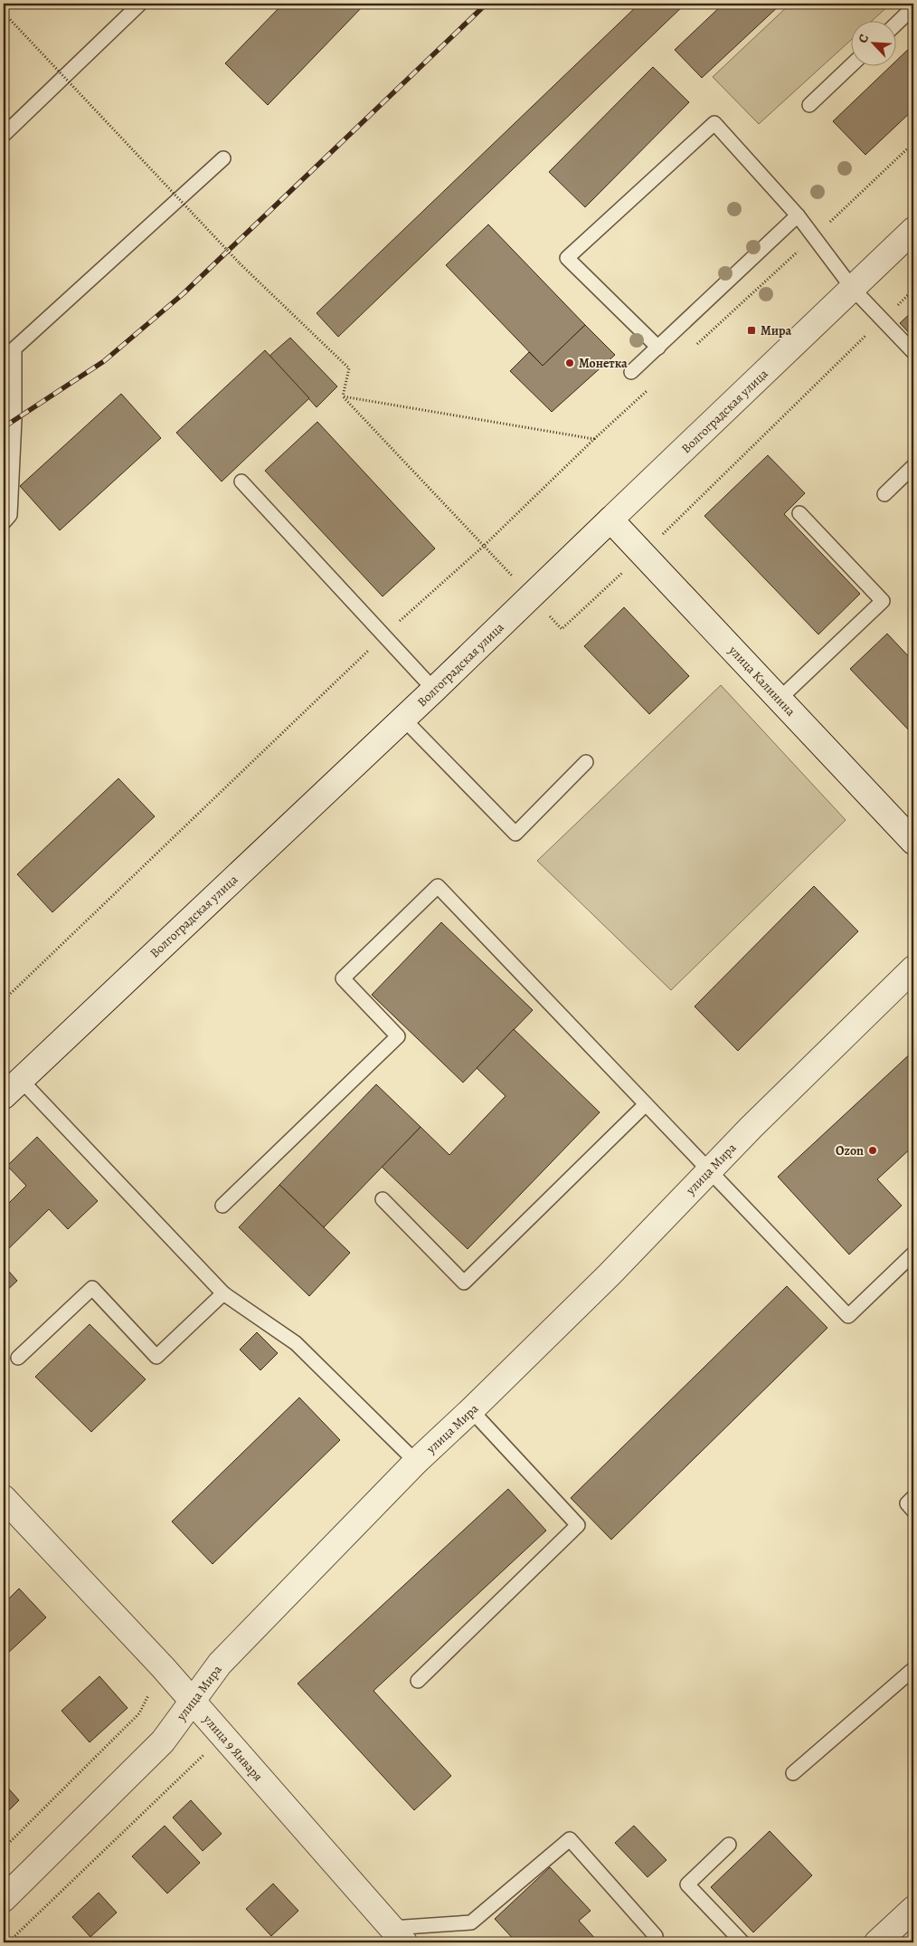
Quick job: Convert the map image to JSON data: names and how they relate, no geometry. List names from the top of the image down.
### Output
{
  "streets": {
    "street": [
      "Волгоградская улица",
      "улица Калинина",
      "улица Мира",
      "улица 9 Января"
    ]
  },
  "crossings": [
    ["Волгоградская улица", "улица Калинина"],
    ["улица Мира", "улица 9 Января"]
  ],
  "places": {
    "transit": ["Мира"],
    "other": ["Монетка", "Ozon"]
  },
  "north": "top left"
}
